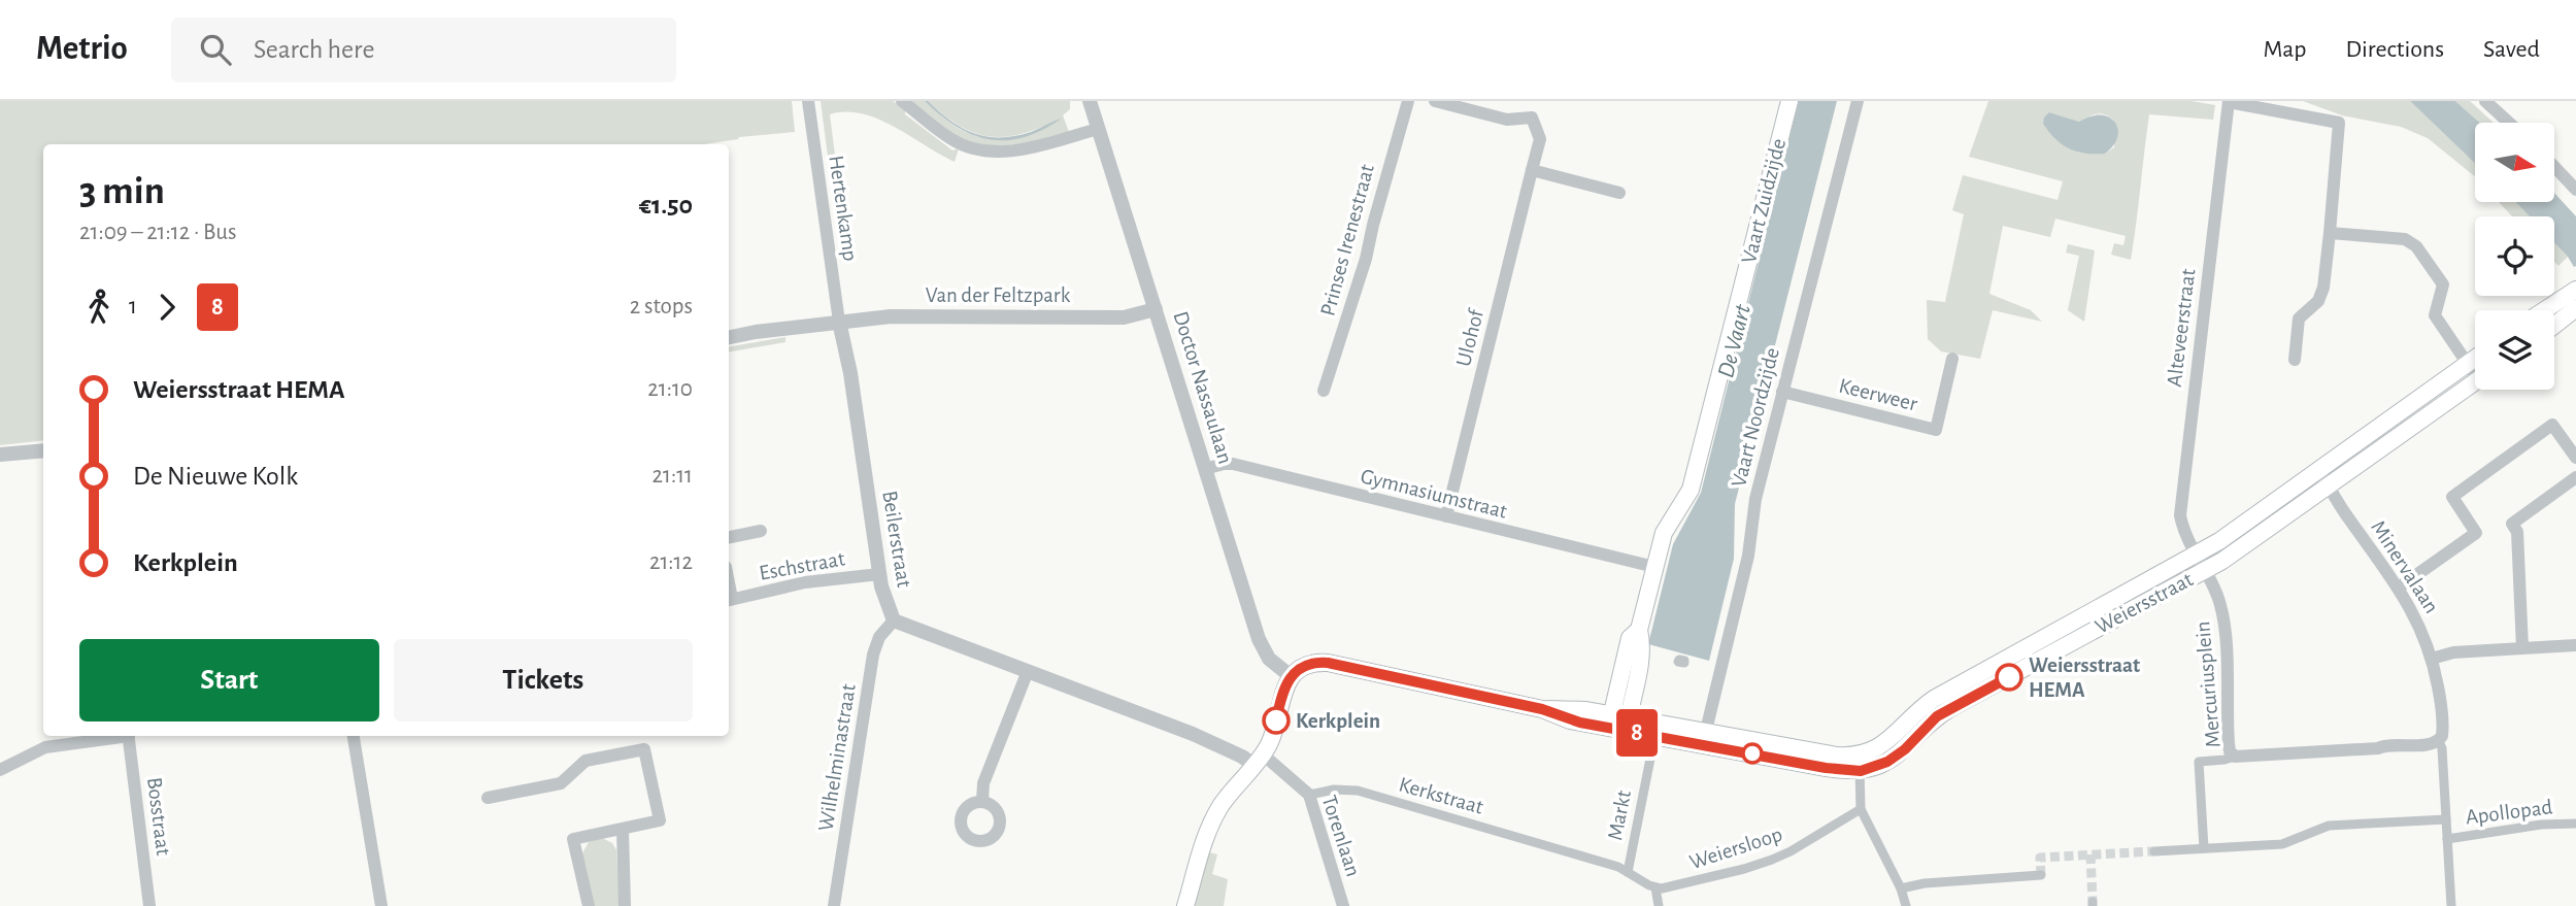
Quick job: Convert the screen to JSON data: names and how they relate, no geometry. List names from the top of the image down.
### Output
{
  "streets": {
    "main road": ["Vaart Zuidzijde", "Weiersstraat"],
    "street": [
      "Hertenkamp",
      "Prinses Irenestraat",
      "Van der Feltzpark",
      "Alteveerstraat",
      "Ulohof",
      "Doctor Nassaulaan",
      "Keerweer",
      "Vaart Noordzijde",
      "Gymnasiumstraat",
      "Beilerstraat",
      "Eschstraat",
      "Minervalaan",
      "Mercuriusplein",
      "Wilhelminastraat",
      "Kerkstraat",
      "Apollopad",
      "Markt",
      "Bosstraat",
      "Torenlaan",
      "Weiersloop"
    ]
  },
  "crossings": [
    ["Vaart Zuidzijde", "Gymnasiumstraat"],
    ["Vaart Zuidzijde", "Weiersstraat"],
    ["Hertenkamp", "Van der Feltzpark"],
    ["Hertenkamp", "Beilerstraat"],
    ["Van der Feltzpark", "Doctor Nassaulaan"],
    ["Van der Feltzpark", "Beilerstraat"],
    ["Alteveerstraat", "Weiersstraat"],
    ["Ulohof", "Gymnasiumstraat"],
    ["Doctor Nassaulaan", "Gymnasiumstraat"],
    ["Doctor Nassaulaan", "Weiersstraat"],
    ["Keerweer", "Vaart Noordzijde"],
    ["Vaart Noordzijde", "Weiersstraat"],
    ["Beilerstraat", "Eschstraat"],
    ["Beilerstraat", "Wilhelminastraat"],
    ["Beilerstraat", "Torenlaan"],
    ["Minervalaan", "Weiersstraat"],
    ["Minervalaan", "Mercuriusplein"],
    ["Minervalaan", "Apollopad"],
    ["Weiersstraat", "Mercuriusplein"],
    ["Weiersstraat", "Markt"],
    ["Kerkstraat", "Markt"],
    ["Kerkstraat", "Torenlaan"],
    ["Markt", "Weiersloop"]
  ],
  "water": ["De Vaart"],
  "places": ["Weiersstraat HEMA", "Kerkplein"],
  "lines": ["bus line 8"],
  "north": "right",
  "page": {
    "header": "Metrio",
    "search": "Search here",
    "nav": ["Map", "Directions", "Saved"],
    "on_map": "8",
    "heading": ["3 min", "21:09 – 21:12 · Bus", "€1.50"],
    "legs": ["1", "8", "2 stops"],
    "list": [
      {
        "name": "Weiersstraat HEMA",
        "value": "21:10"
      },
      {
        "name": "De Nieuwe Kolk",
        "value": "21:11"
      },
      {
        "name": "Kerkplein",
        "value": "21:12"
      }
    ],
    "buttons": ["Start", "Tickets"]
  }
}
